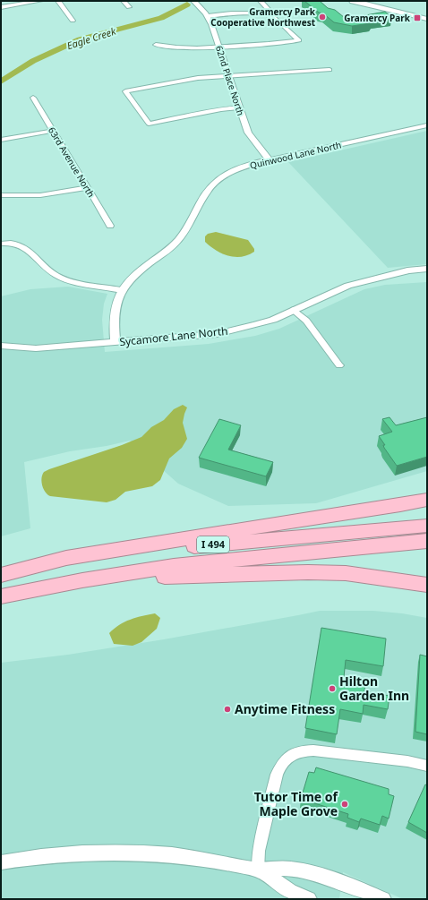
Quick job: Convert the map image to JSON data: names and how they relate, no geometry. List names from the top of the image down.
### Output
{
  "streets": {
    "highway": ["I 494"],
    "street": [
      "62nd Place North",
      "Quinwood Lane North",
      "63rd Avenue North",
      "Sycamore Lane North"
    ]
  },
  "crossings": [
    ["62nd Place North", "Quinwood Lane North"],
    ["Quinwood Lane North", "Sycamore Lane North"]
  ],
  "water": ["Eagle Creek"],
  "places": {
    "other": [
      "Gramercy Park Cooperative Northwest",
      "Hilton Garden Inn",
      "Anytime Fitness",
      "Tutor Time of Maple Grove"
    ],
    "transit": ["Gramercy Park"]
  }
}
